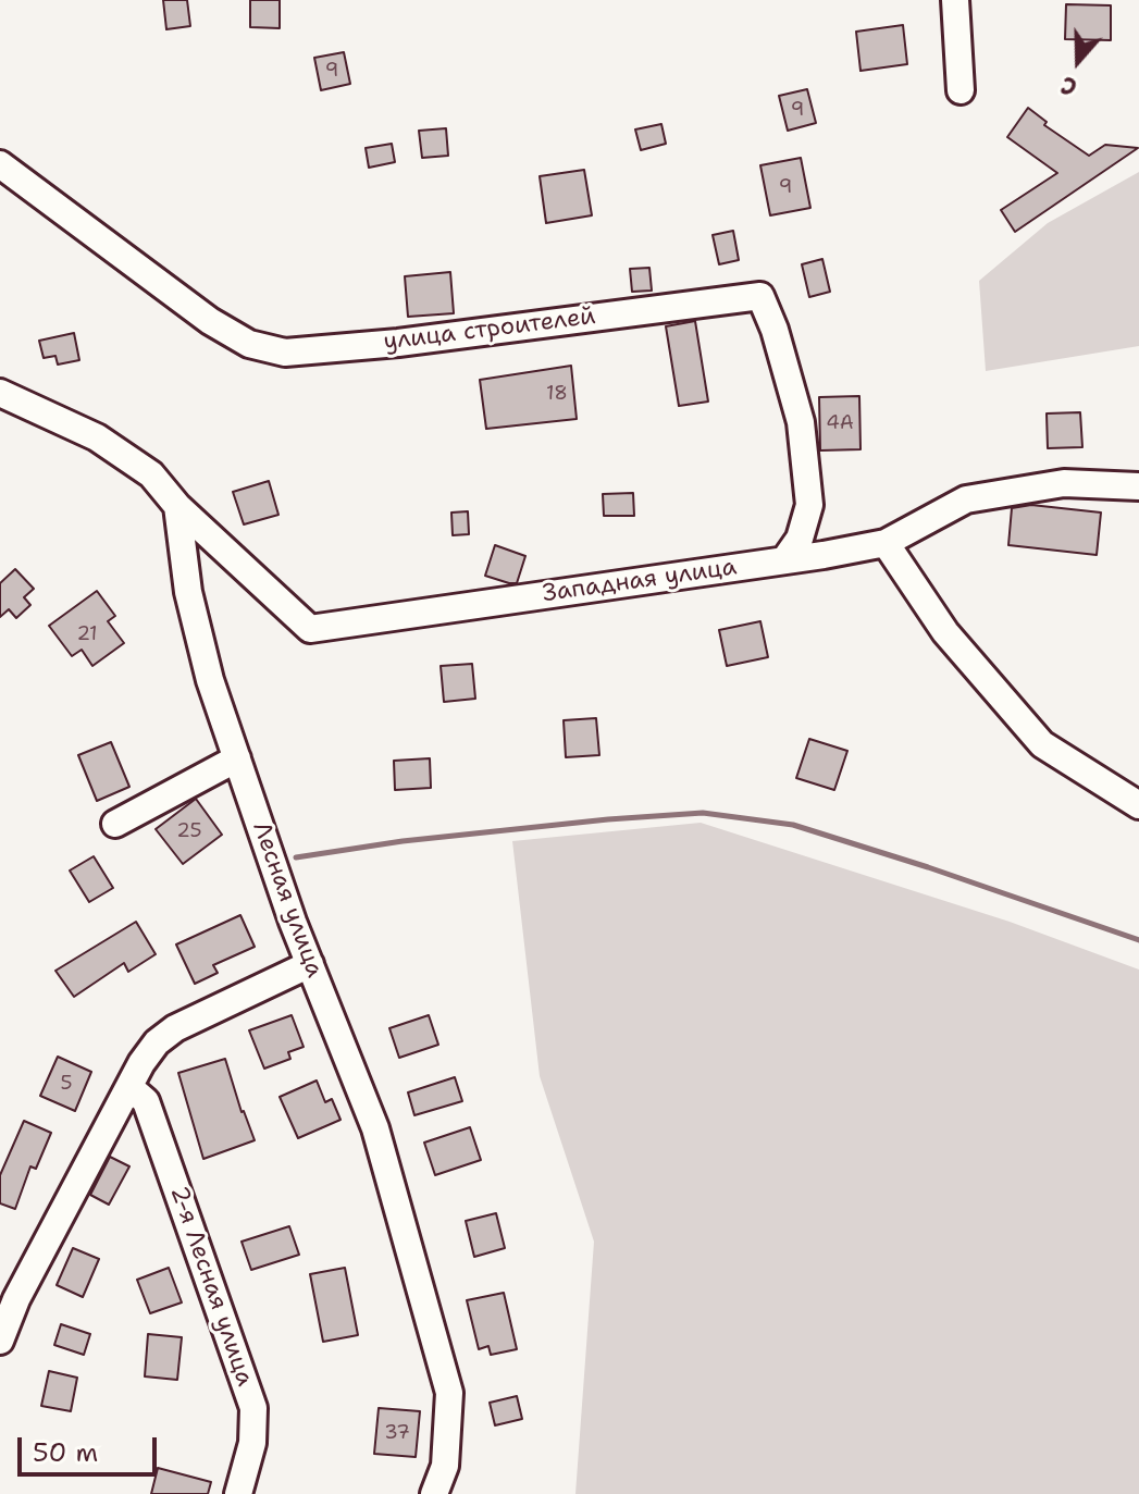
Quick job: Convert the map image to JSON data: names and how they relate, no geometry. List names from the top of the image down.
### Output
{
  "streets": {
    "street": [
      "улица строителей",
      "Западная улица",
      "Лесная улица",
      "2-я Лесная улица"
    ]
  },
  "crossings": [
    ["улица строителей", "Западная улица"],
    ["Западная улица", "Лесная улица"]
  ],
  "house_numbers": [
    "9",
    "9",
    "9",
    "18",
    "4А",
    "21",
    "25",
    "5",
    "37"
  ],
  "scale_bar": "50 m",
  "north": "bottom"
}
